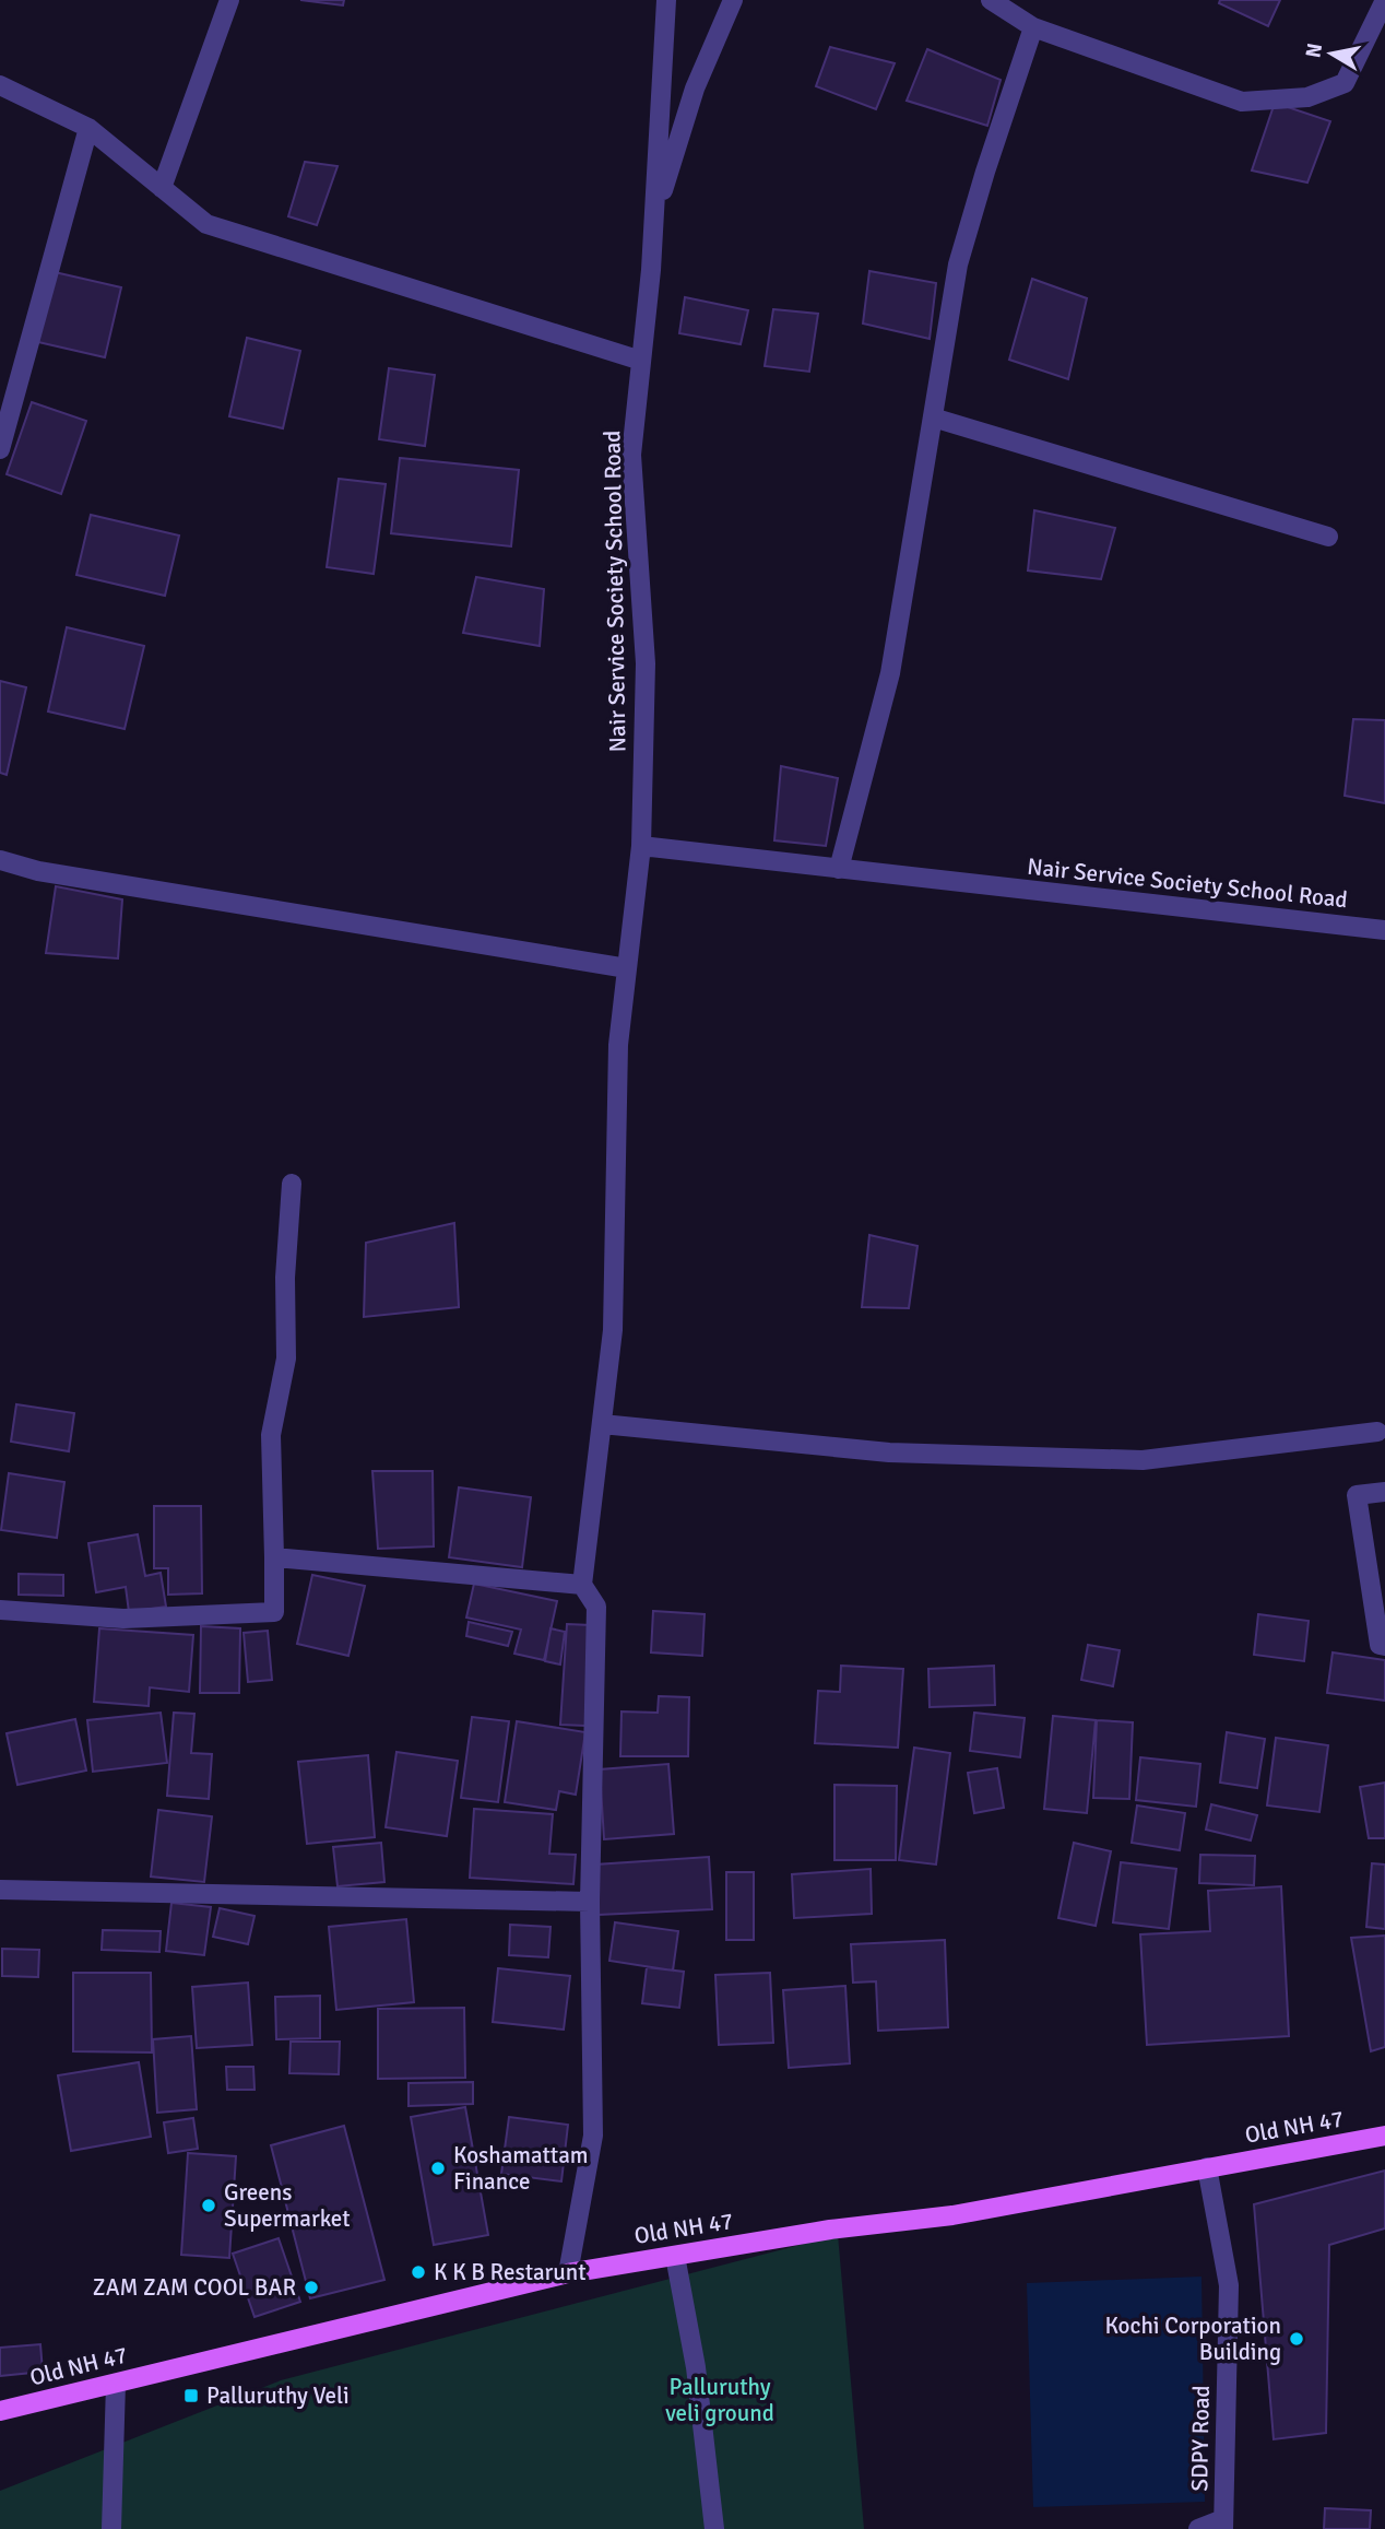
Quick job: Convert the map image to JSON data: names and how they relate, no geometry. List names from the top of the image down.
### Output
{
  "streets": {
    "main road": ["Old NH 47"],
    "street": ["Nair Service Society School Road", "SDPY Road"]
  },
  "crossings": [
    ["Old NH 47", "SDPY Road"]
  ],
  "parks": ["Palluruthy veli ground"],
  "places": {
    "other": [
      "Koshamattam Finance",
      "Greens Supermarket",
      "K K B Restarunt",
      "ZAM ZAM COOL BAR",
      "Kochi Corporation Building"
    ],
    "transit": ["Palluruthy Veli"]
  },
  "north": "left"
}
